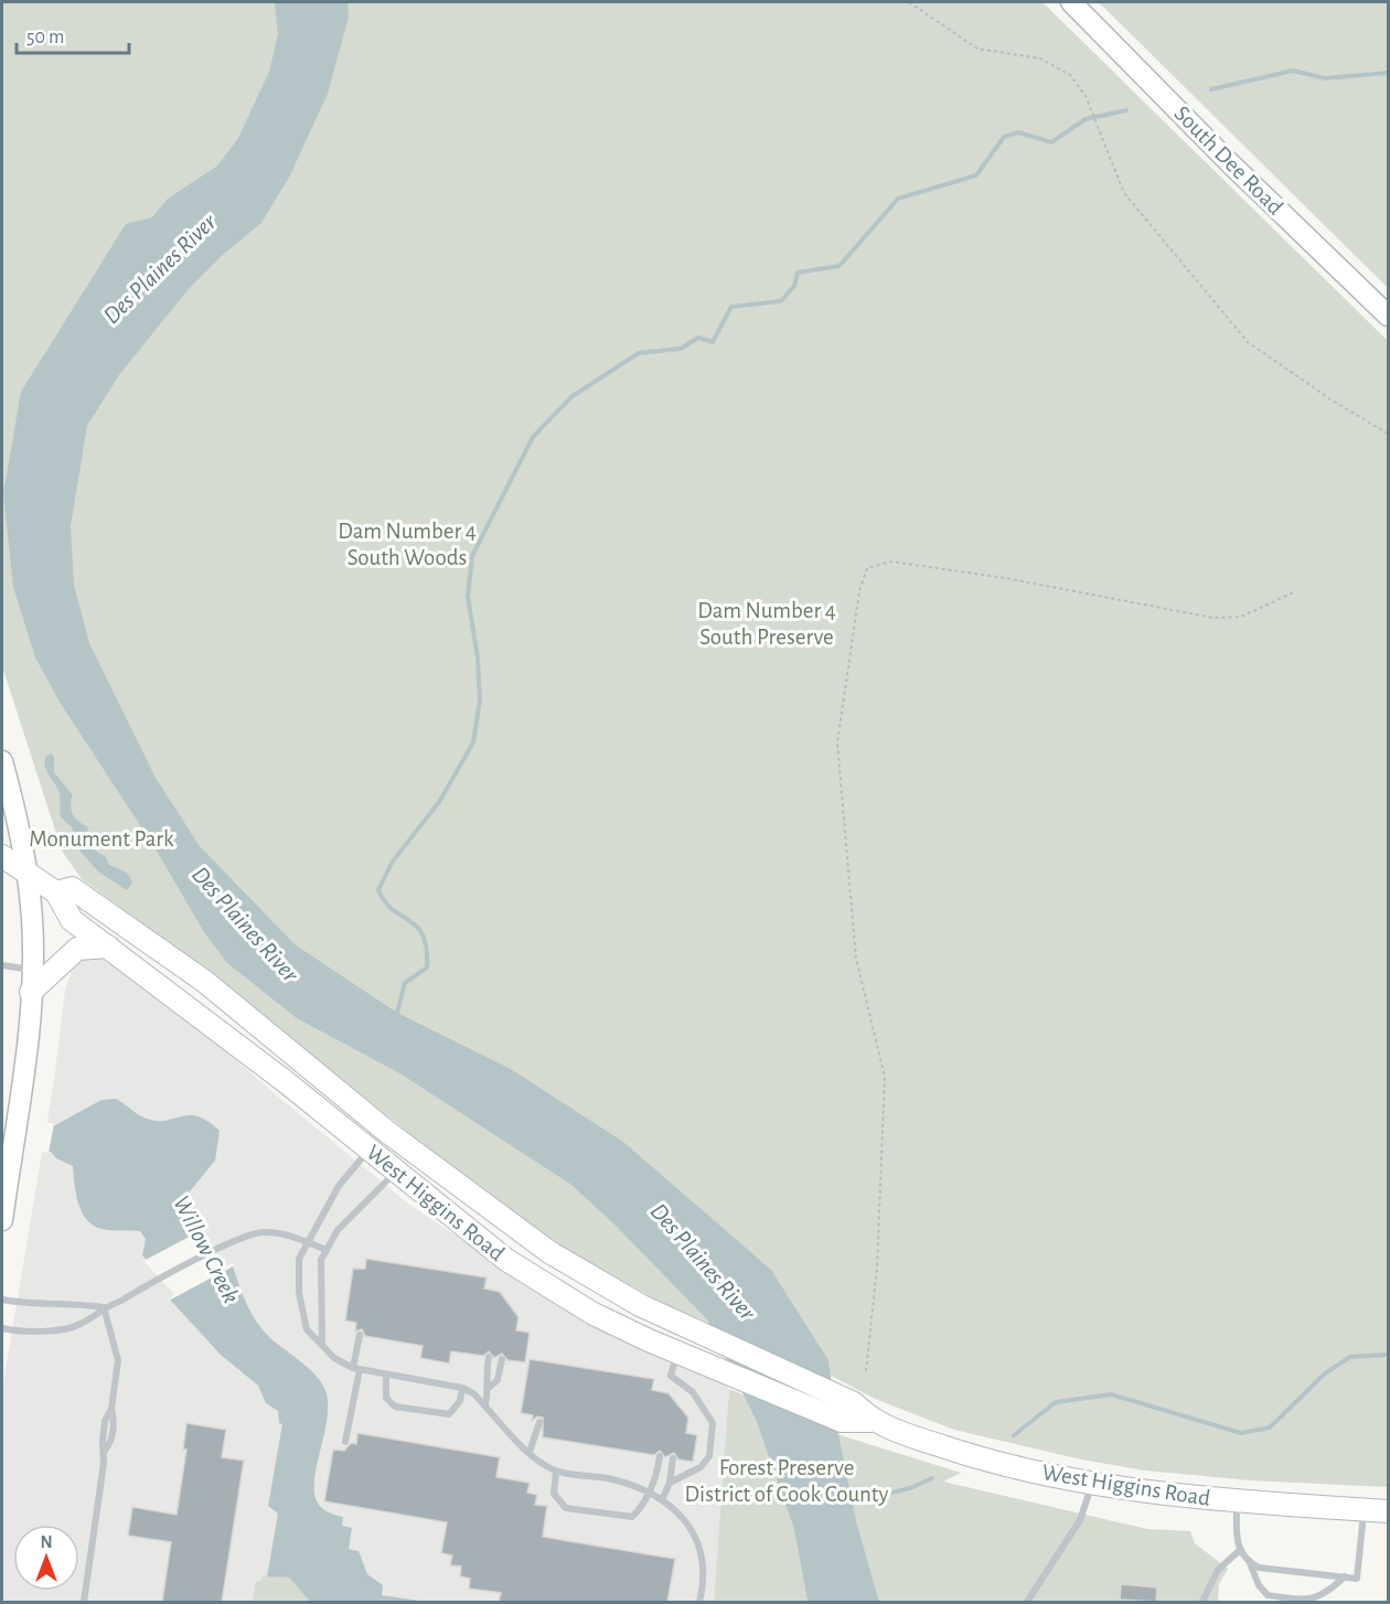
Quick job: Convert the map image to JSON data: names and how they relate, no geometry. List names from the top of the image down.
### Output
{
  "streets": {
    "main road": ["South Dee Road", "West Higgins Road"]
  },
  "water": ["Des Plaines River", "Willow Creek"],
  "parks": [
    "Dam Number 4 South Woods",
    "Dam Number 4 South Preserve",
    "Monument Park",
    "Forest Preserve District of Cook County"
  ],
  "scale_bar": "50 m",
  "north": "top"
}
